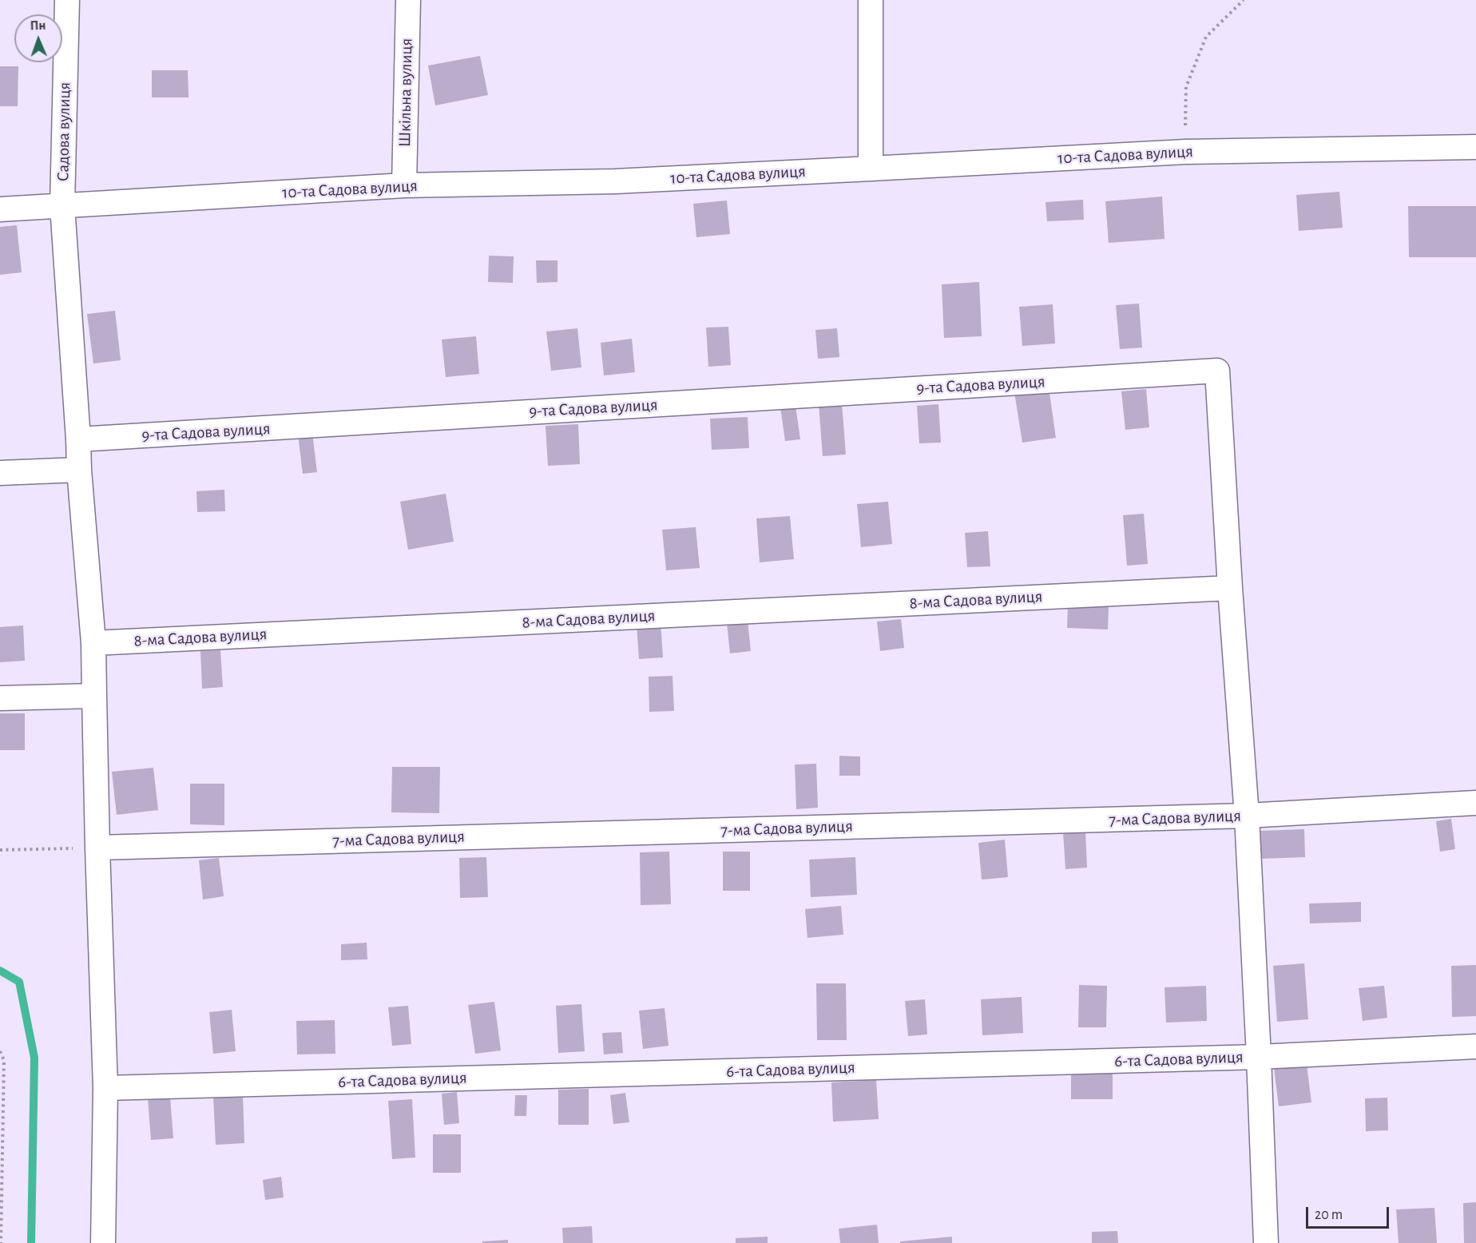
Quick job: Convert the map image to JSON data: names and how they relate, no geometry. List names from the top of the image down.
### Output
{
  "streets": {
    "street": [
      "Шкільна вулиця",
      "Садова вулиця",
      "10-та Садова вулиця",
      "9-та Садова вулиця",
      "8-ма Садова вулиця",
      "7-ма Садова вулиця",
      "6-та Садова вулиця"
    ]
  },
  "crossings": [
    ["Шкільна вулиця", "10-та Садова вулиця"],
    ["Садова вулиця", "10-та Садова вулиця"],
    ["Садова вулиця", "9-та Садова вулиця"],
    ["9-та Садова вулиця", "8-ма Садова вулиця"]
  ],
  "scale_bar": "20 m",
  "north": "top"
}
